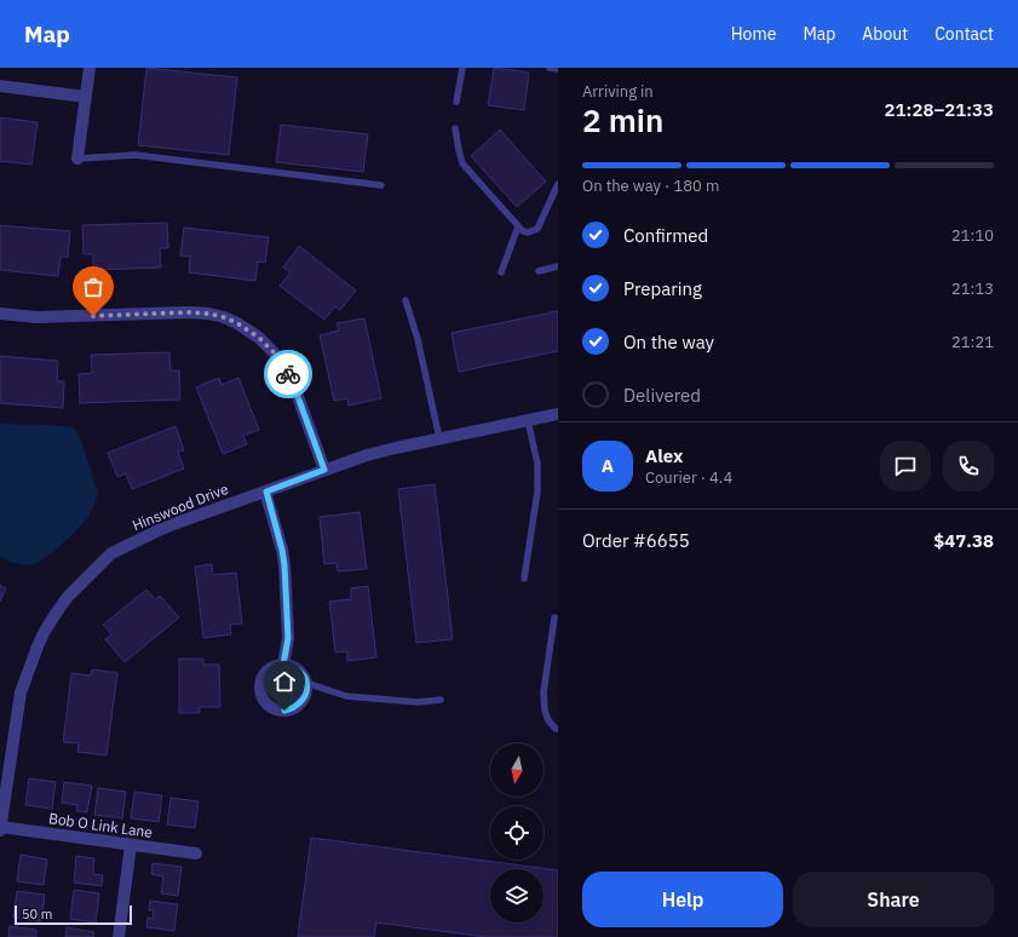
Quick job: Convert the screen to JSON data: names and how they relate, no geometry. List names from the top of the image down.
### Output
{
  "streets": {
    "street": ["Hinswood Drive", "Bob O Link Lane"]
  },
  "crossings": [
    ["Hinswood Drive", "Bob O Link Lane"]
  ],
  "scale_bar": "50 m",
  "north": "bottom",
  "page": {
    "header": "Map",
    "nav": [
      "Home",
      "Map",
      "About",
      "Contact"
    ],
    "heading": ["2 min", "Arriving in", "21:28–21:33"],
    "panel": [
      "Alex",
      "Courier · 4.4",
      "Order #6655",
      "$47.38"
    ],
    "bar": "On the way · 180 m",
    "list": [
      ["Confirmed", "21:10"],
      ["Preparing", "21:13"],
      ["On the way", "21:21"],
      "Delivered"
    ],
    "round": "A",
    "buttons": ["Help", "Share"],
    "scale": "50 m"
  }
}
